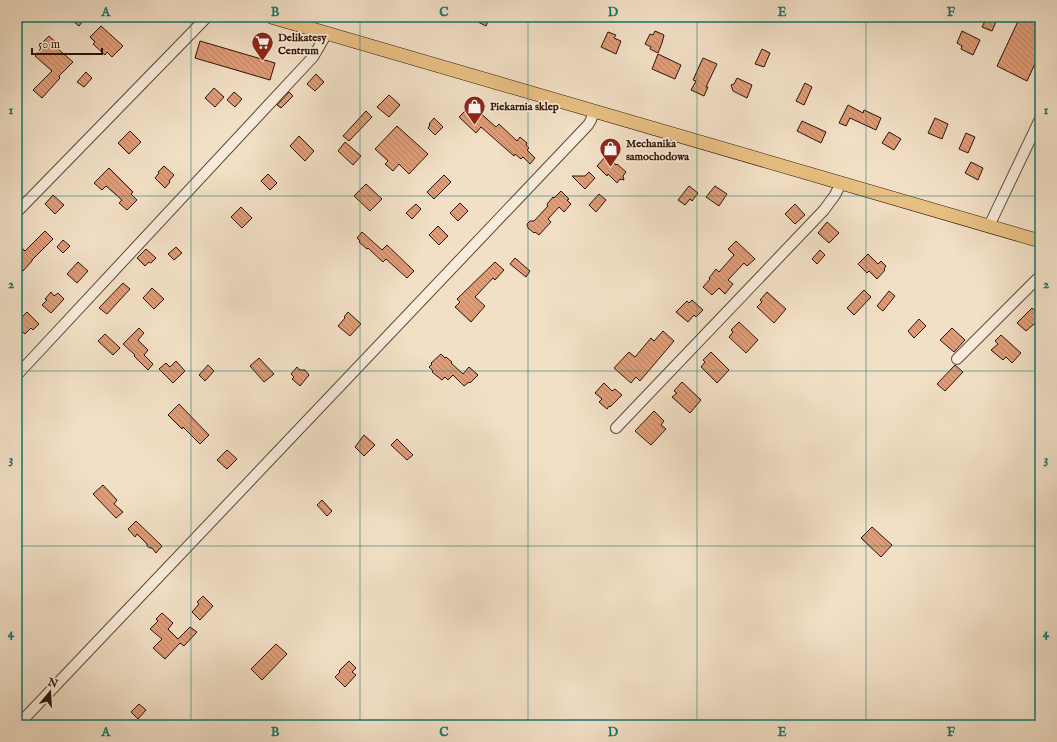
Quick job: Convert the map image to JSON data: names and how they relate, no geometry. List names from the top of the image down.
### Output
{
  "places": {
    "supermarket": ["Delikatesy Centrum"],
    "shop": ["Piekarnia sklep", "Mechanika samochodowa"]
  },
  "scale_bar": "50 m",
  "north": "top",
  "grid": {
    "columns": [
      "A",
      "B",
      "C",
      "D",
      "E",
      "F"
    ],
    "rows": [
      "1",
      "2",
      "3",
      "4"
    ]
  }
}
